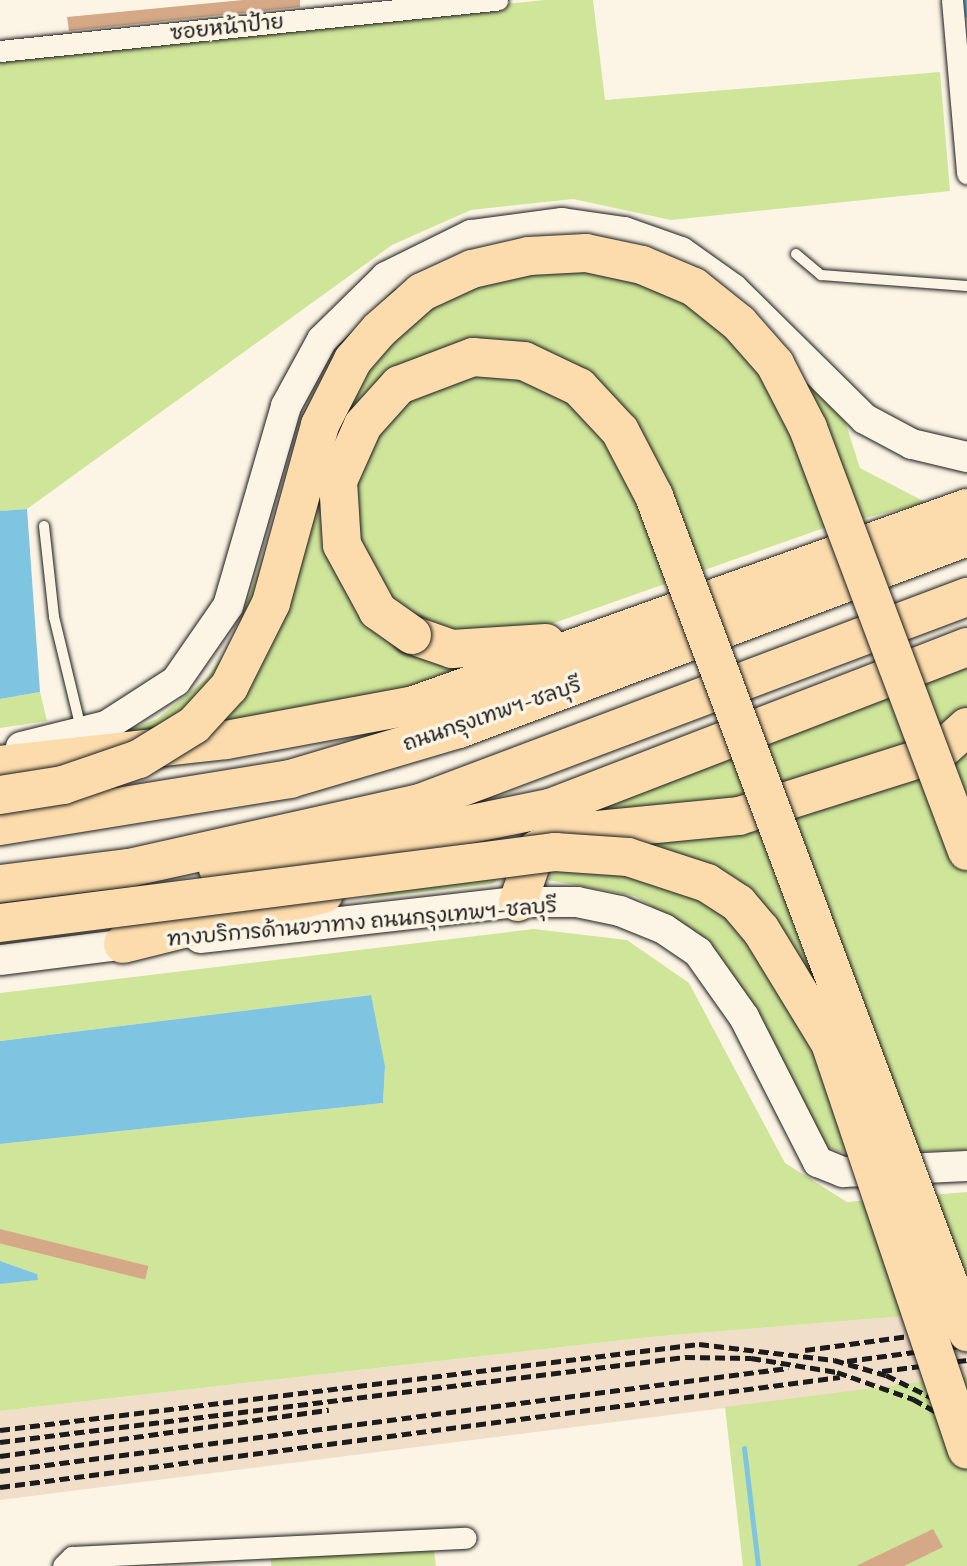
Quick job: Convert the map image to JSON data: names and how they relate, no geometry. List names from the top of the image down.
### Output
{
  "streets": {
    "highway": ["ถนนกรุงเทพฯ-ชลบุรี"],
    "main road": ["ทางบริการด้านขวาทาง ถนนกรุงเทพฯ-ชลบุรี"],
    "street": ["ซอยหน้าป้าย"]
  }
}
